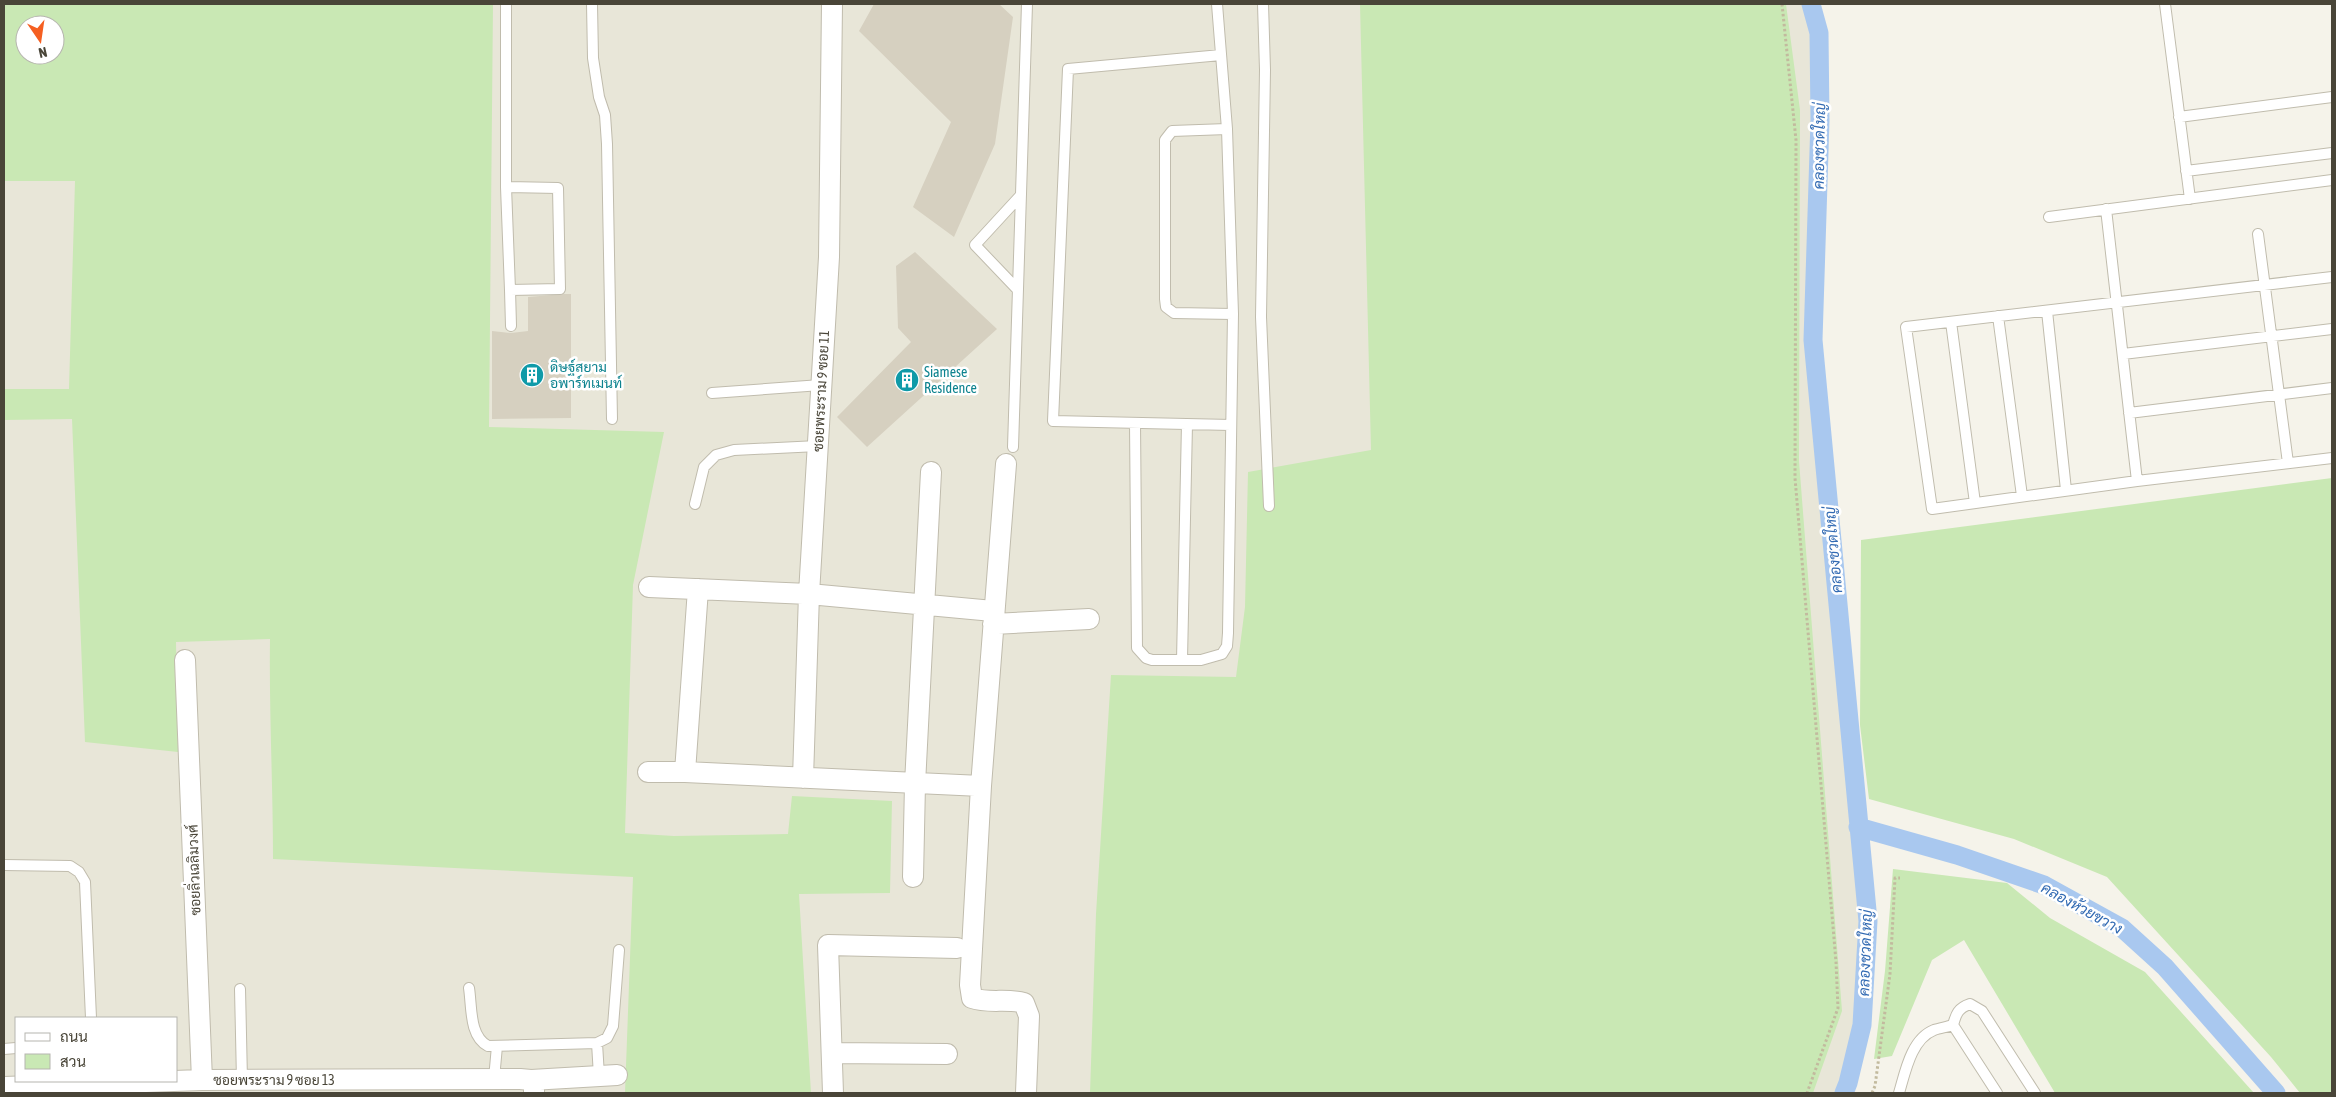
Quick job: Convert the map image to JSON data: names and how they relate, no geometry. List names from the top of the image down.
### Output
{
  "streets": {
    "street": ["ซอยพระราม 9 ซอย 11", "ซอยลิ่วเฉลิมวงศ์", "ซอยพระราม 9 ซอย 13"]
  },
  "crossings": [
    ["ซอยลิ่วเฉลิมวงศ์", "ซอยพระราม 9 ซอย 13"]
  ],
  "water": ["คลองชวดใหญ่", "คลองห้วยขวาง"],
  "places": {
    "building": ["ดิษฐ์สยาม อพาร์ทเมนท์", "Siamese Residence"]
  },
  "legend": ["ถนน", "สวน"],
  "north": "bottom"
}
